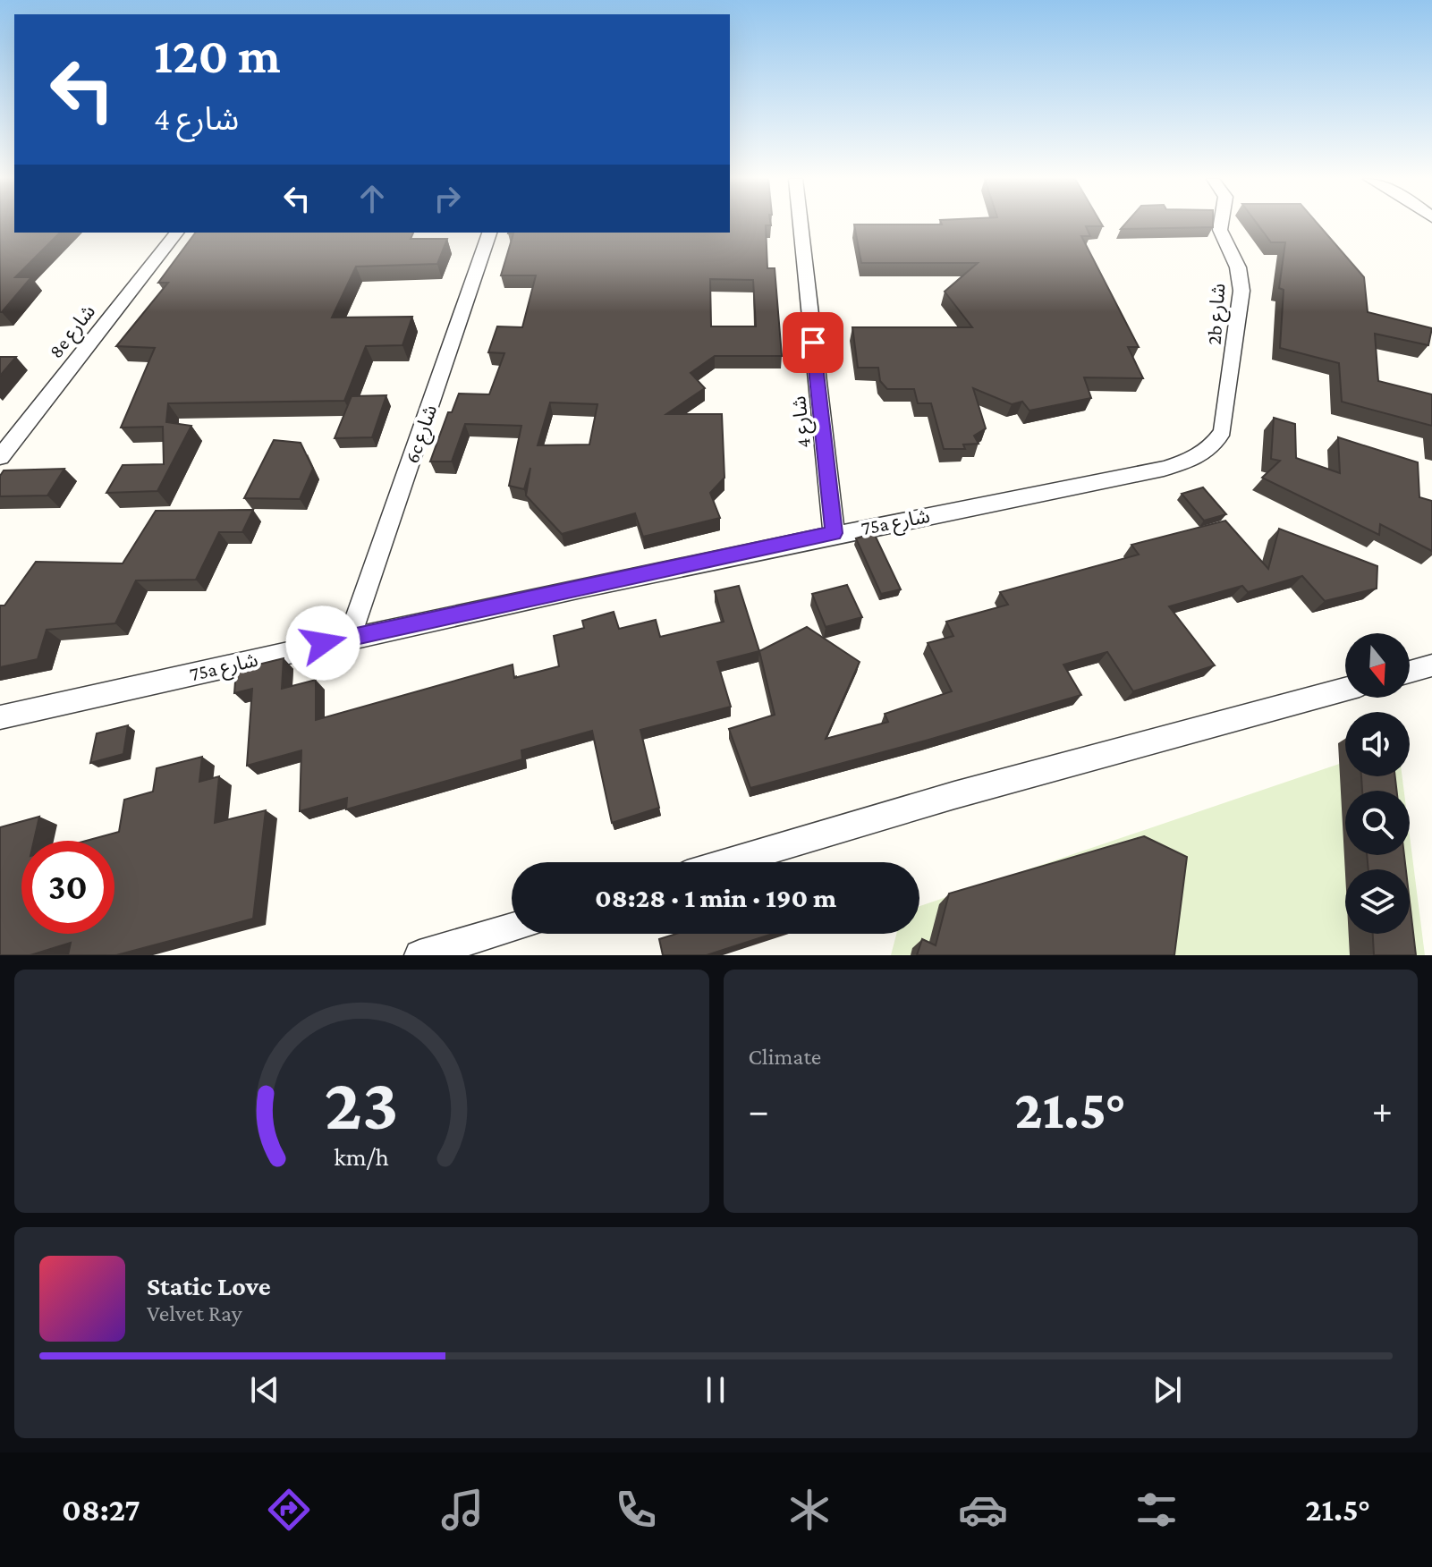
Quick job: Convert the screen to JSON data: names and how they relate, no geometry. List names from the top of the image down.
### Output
{
  "streets": {
    "street": [
      "2b شارع",
      "8e شارع",
      "شارع 4",
      "6c شارع",
      "75a شارع"
    ]
  },
  "crossings": [
    ["2b شارع", "75a شارع"],
    ["شارع 4", "75a شارع"],
    ["6c شارع", "75a شارع"]
  ],
  "north": "bottom",
  "page": {
    "turn": ["120 m", "شارع 4"],
    "limit": "30",
    "trip": "08:28 · 1 min · 190 m",
    "tile": "Climate",
    "heat": ["−", "21.5°", "+"],
    "song": ["Static Love", "Velvet Ray"],
    "tabs": ["08:27", "21.5°"],
    "gauge": ["23", "km/h"]
  }
}
